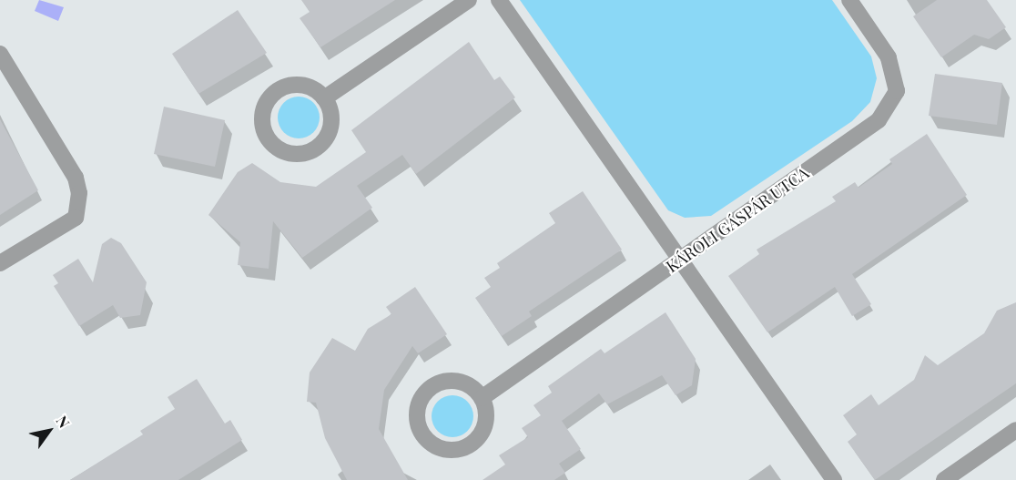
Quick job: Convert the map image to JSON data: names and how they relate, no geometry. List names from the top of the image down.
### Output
{
  "streets": {
    "street": ["KÁROLI GÁSPÁR UTCA"]
  },
  "north": "top right"
}
